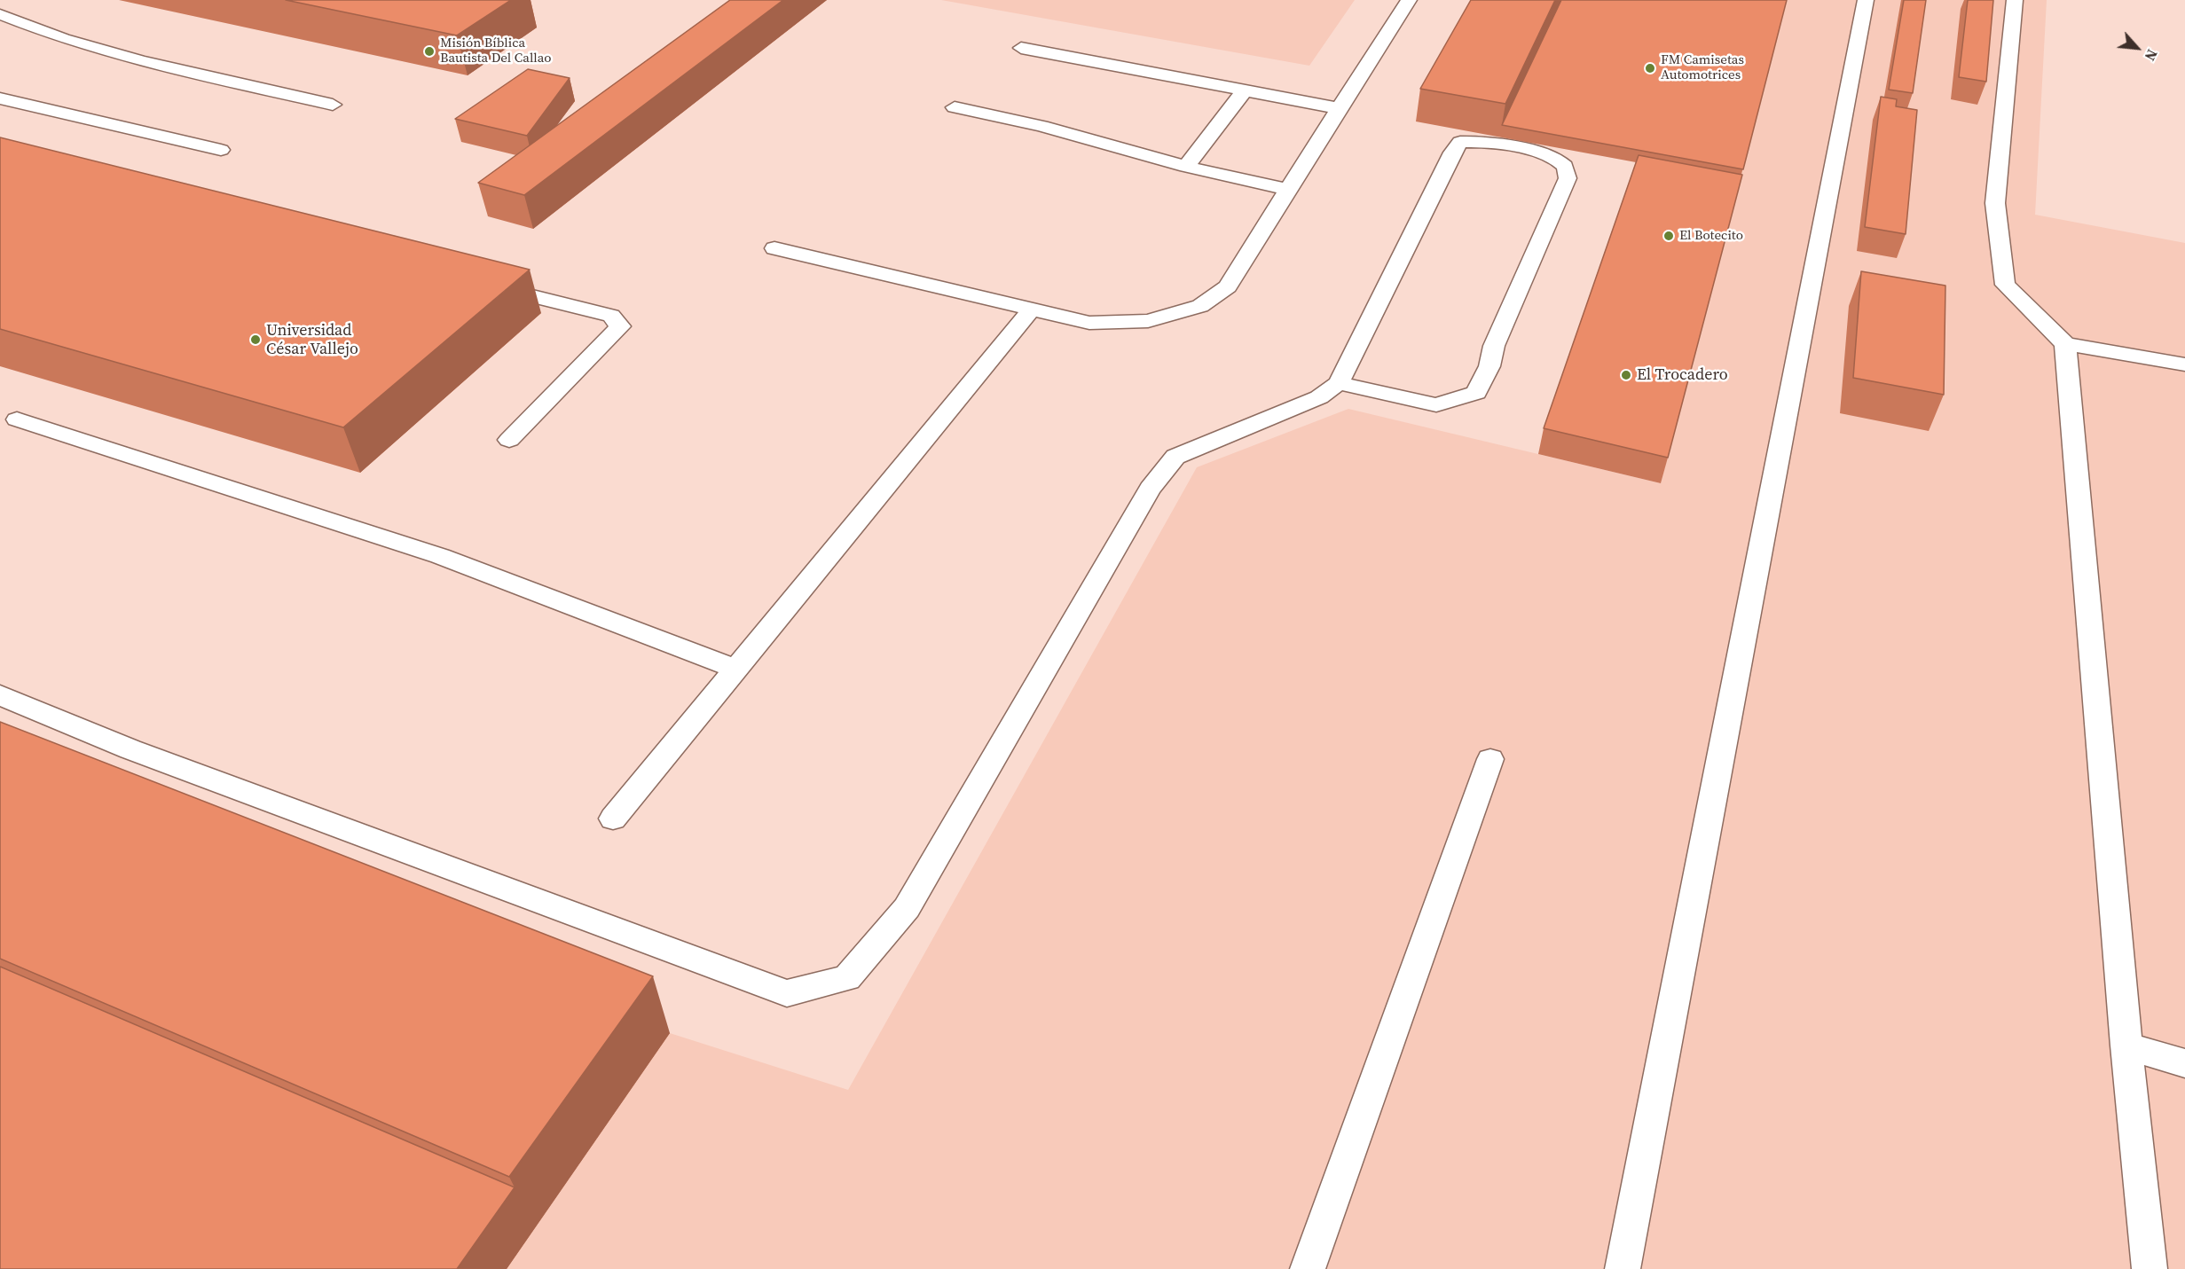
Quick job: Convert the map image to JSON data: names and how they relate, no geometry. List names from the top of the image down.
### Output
{
  "places": [
    "Misión Bíblica Bautista Del Callao",
    "FM Camisetas Automotrices",
    "El Botecito",
    "Universidad César Vallejo",
    "El Trocadero"
  ],
  "north": "bottom right"
}
